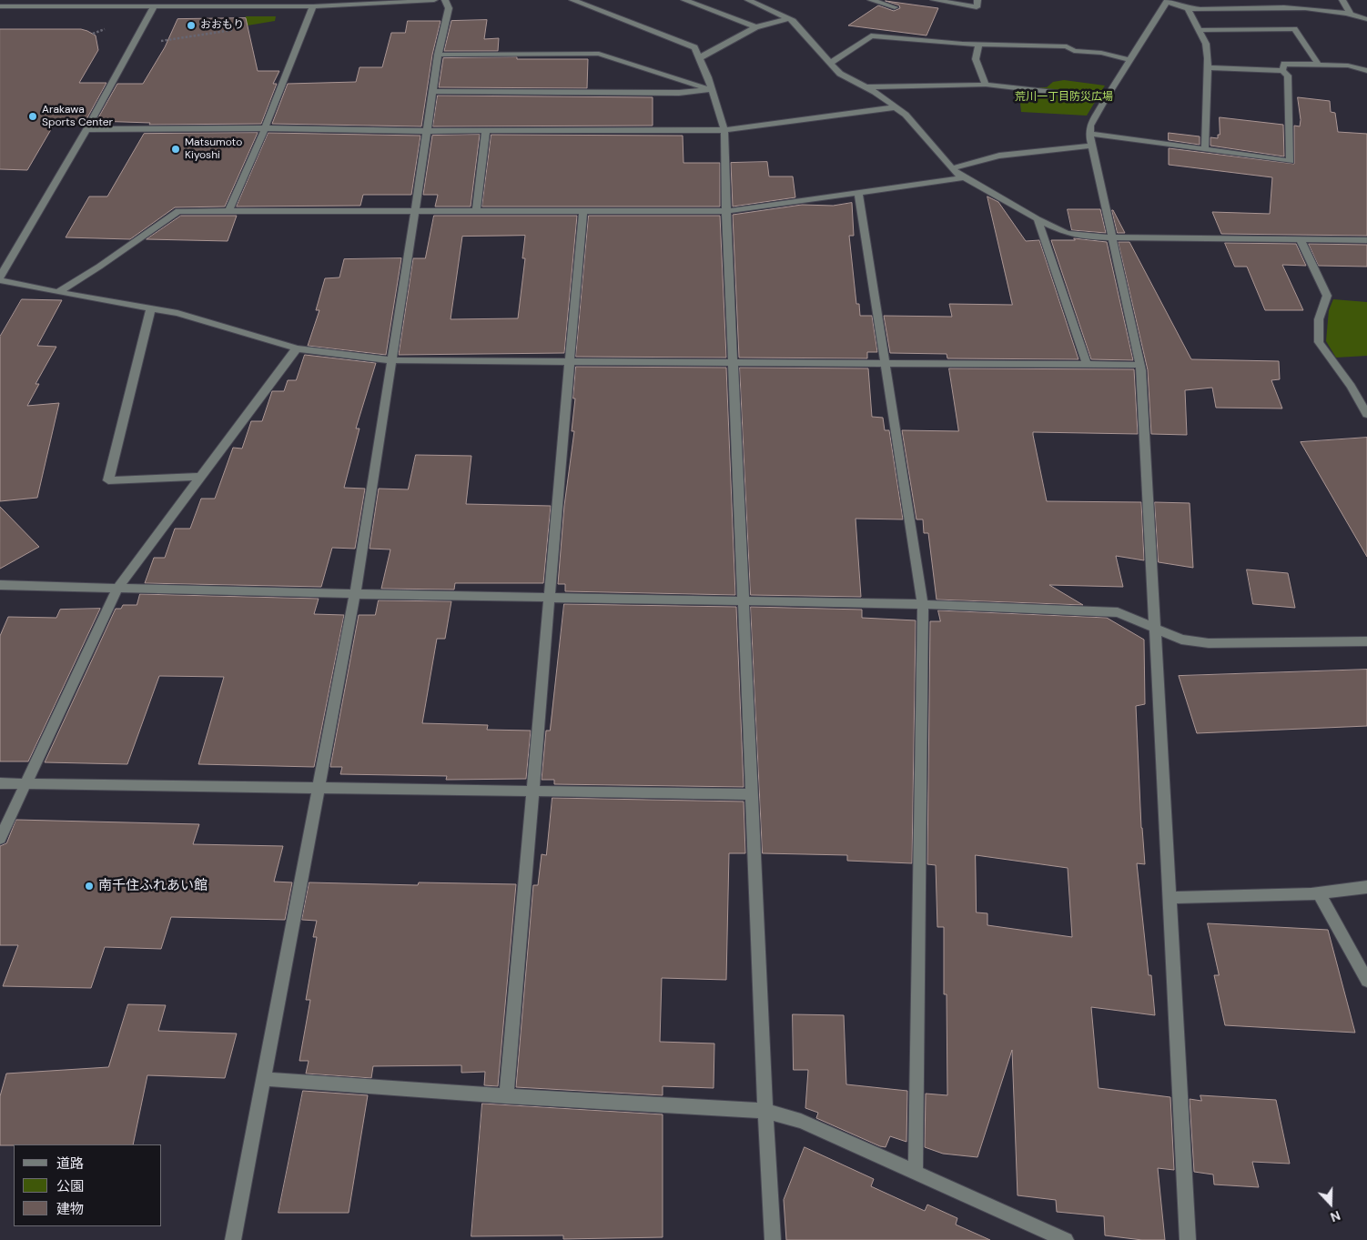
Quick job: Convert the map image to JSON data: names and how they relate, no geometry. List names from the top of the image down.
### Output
{
  "parks": ["荒川一丁目防災広場"],
  "places": [
    "おおもり",
    "Arakawa Sports Center",
    "Matsumoto Kiyoshi",
    "南千住ふれあい館"
  ],
  "legend": ["道路", "公園", "建物"],
  "north": "bottom"
}
